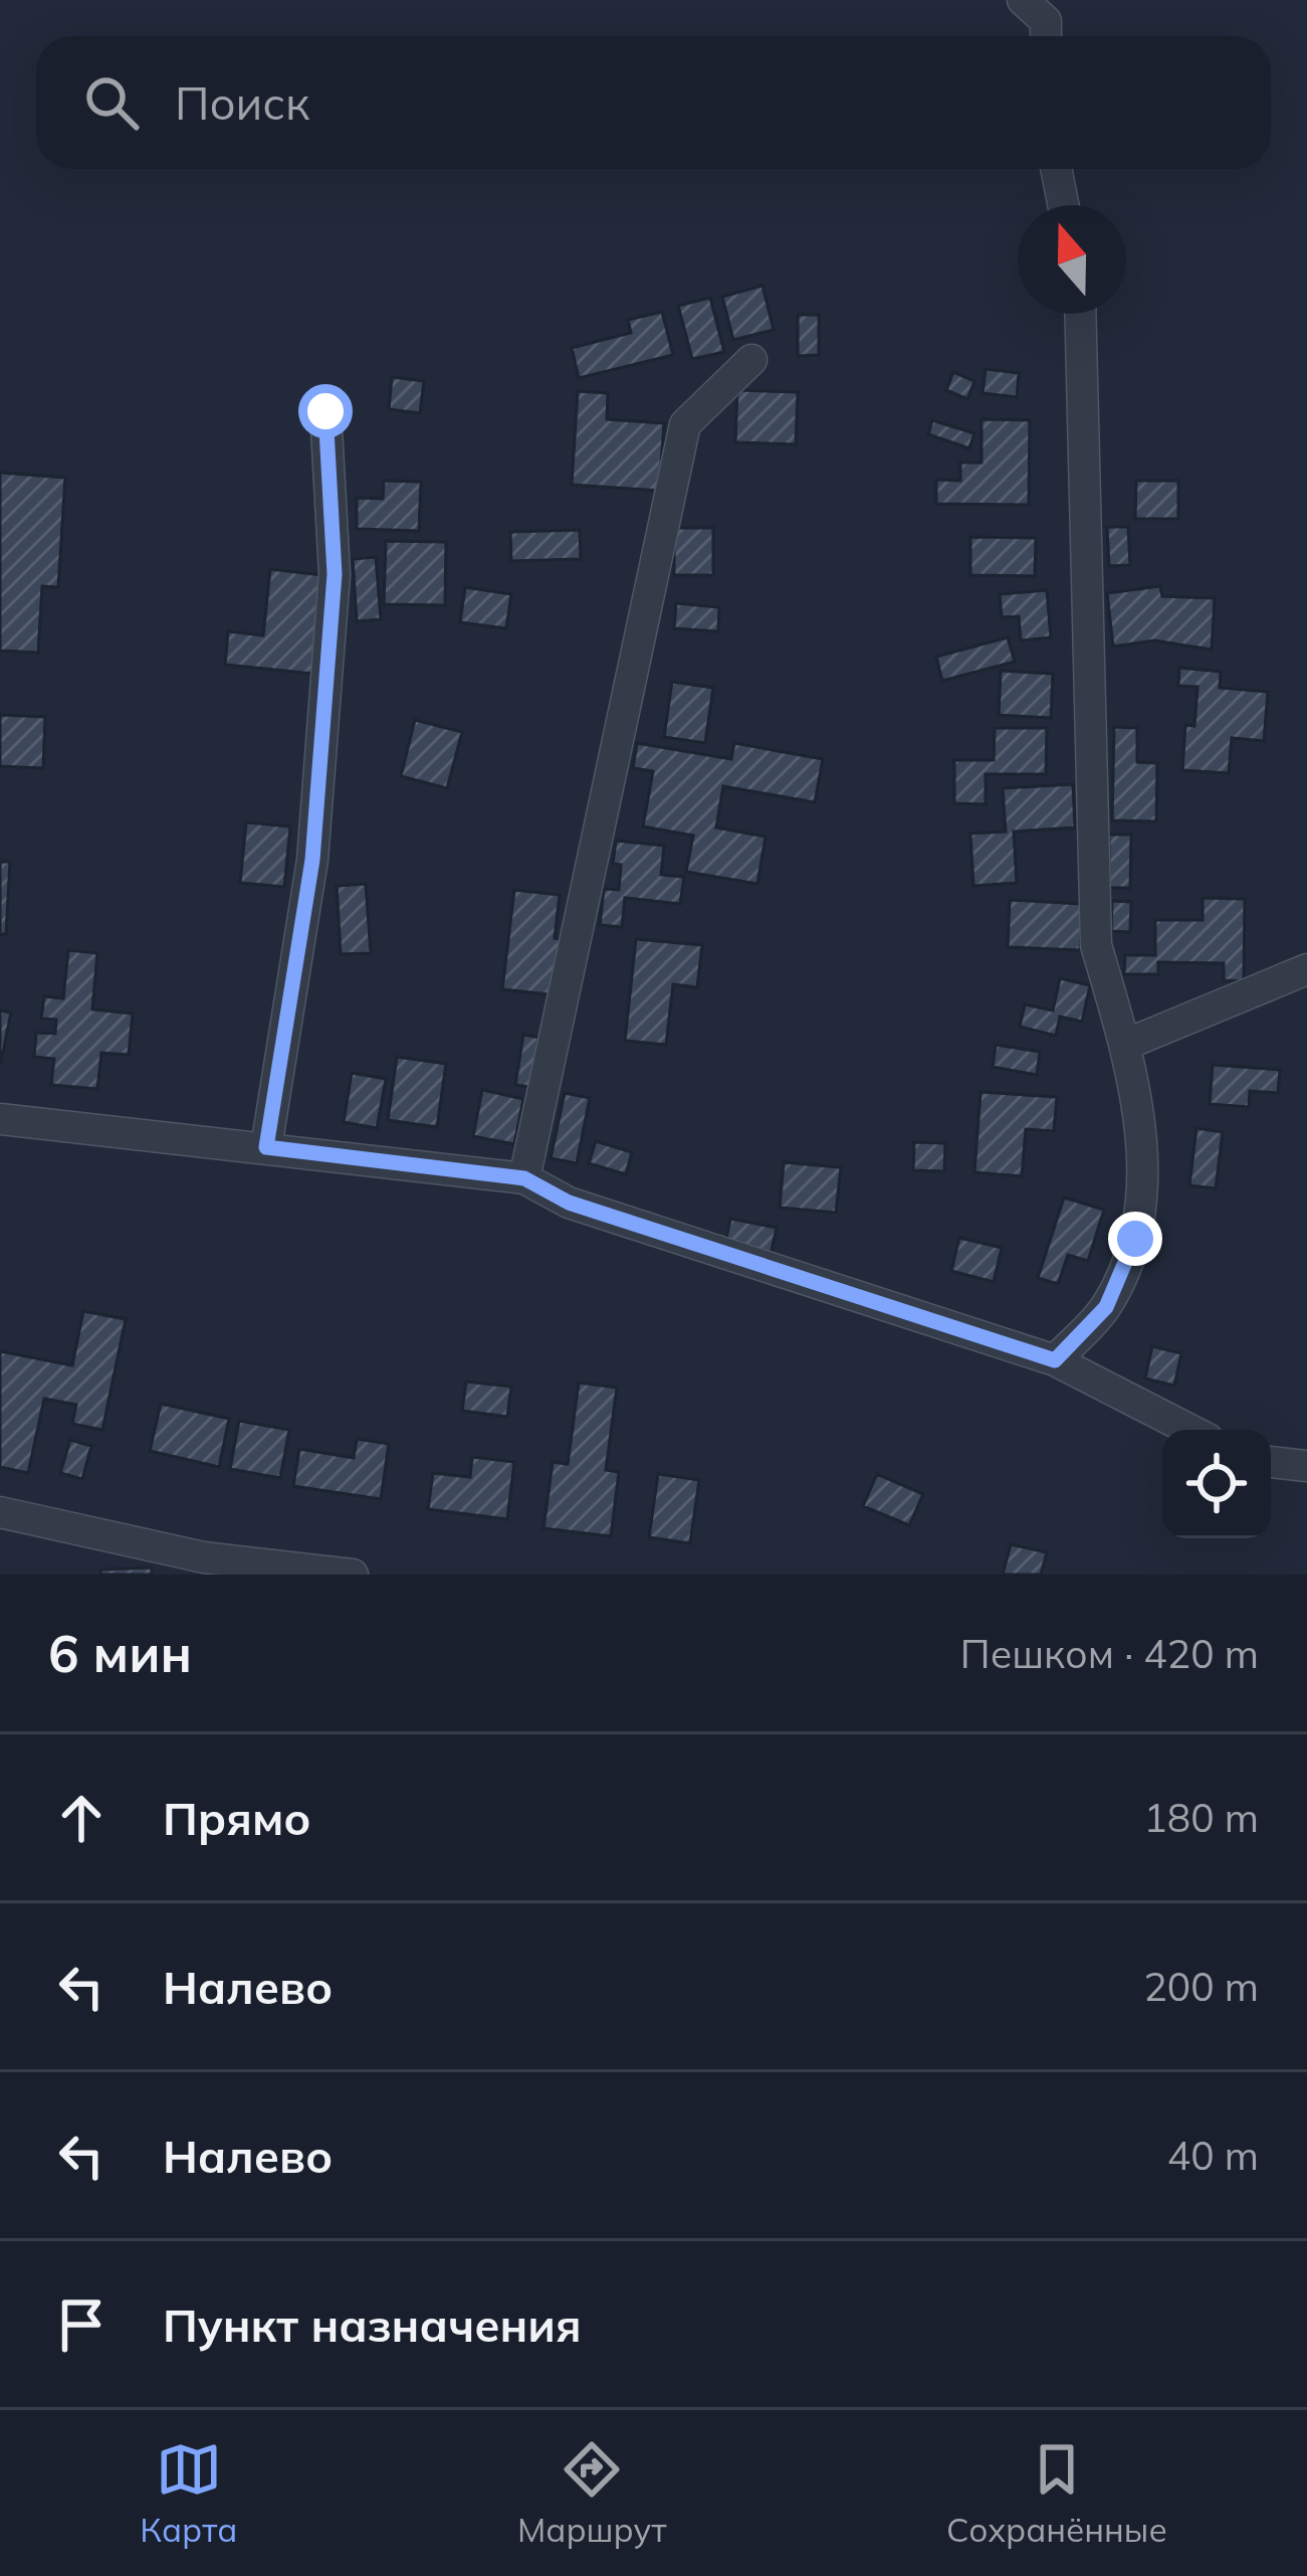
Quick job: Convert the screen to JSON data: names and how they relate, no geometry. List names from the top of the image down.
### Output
{
  "north": "top",
  "page": {
    "search": "Поиск",
    "heading": ["6 мин", "Пешком · 420 m"],
    "list": [
      ["Прямо", "180 m"],
      ["Налево", "200 m"],
      ["Налево", "40 m"],
      "Пункт назначения"
    ],
    "nav": ["Карта", "Маршрут", "Сохранённые"]
  }
}
